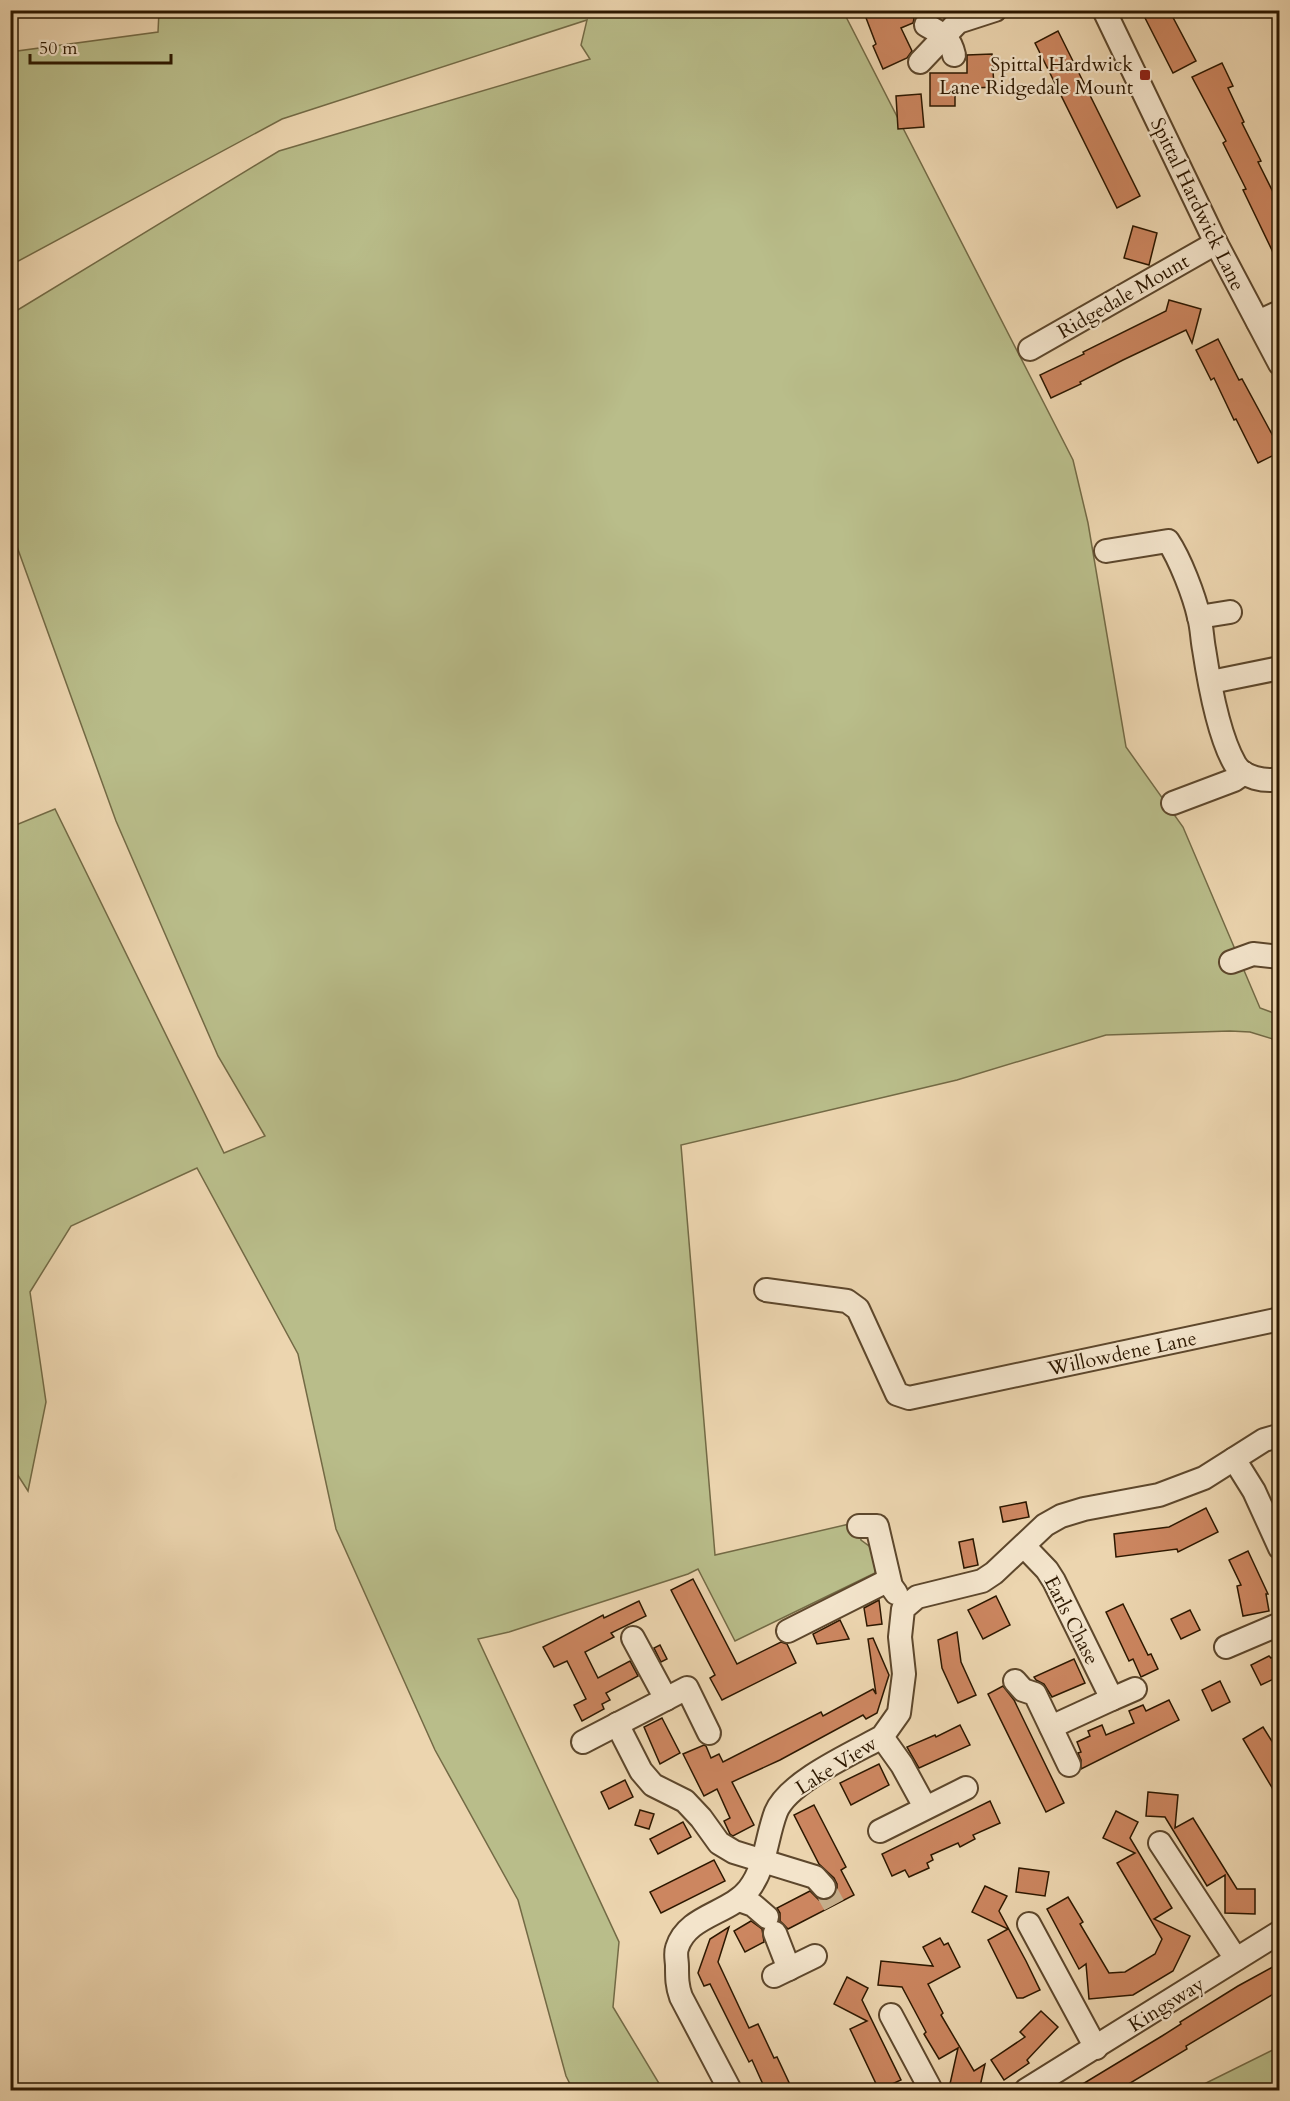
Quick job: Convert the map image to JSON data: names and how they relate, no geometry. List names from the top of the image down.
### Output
{
  "streets": {
    "street": [
      "Spittal Hardwick Lane",
      "Ridgedale Mount",
      "Willowdene Lane",
      "Earls Chase",
      "Lake View",
      "Kingsway"
    ]
  },
  "crossings": [
    ["Spittal Hardwick Lane", "Ridgedale Mount"]
  ],
  "places": {
    "transit": ["Spittal Hardwick Lane Ridgedale Mount"]
  },
  "scale_bar": "50 m"
}
